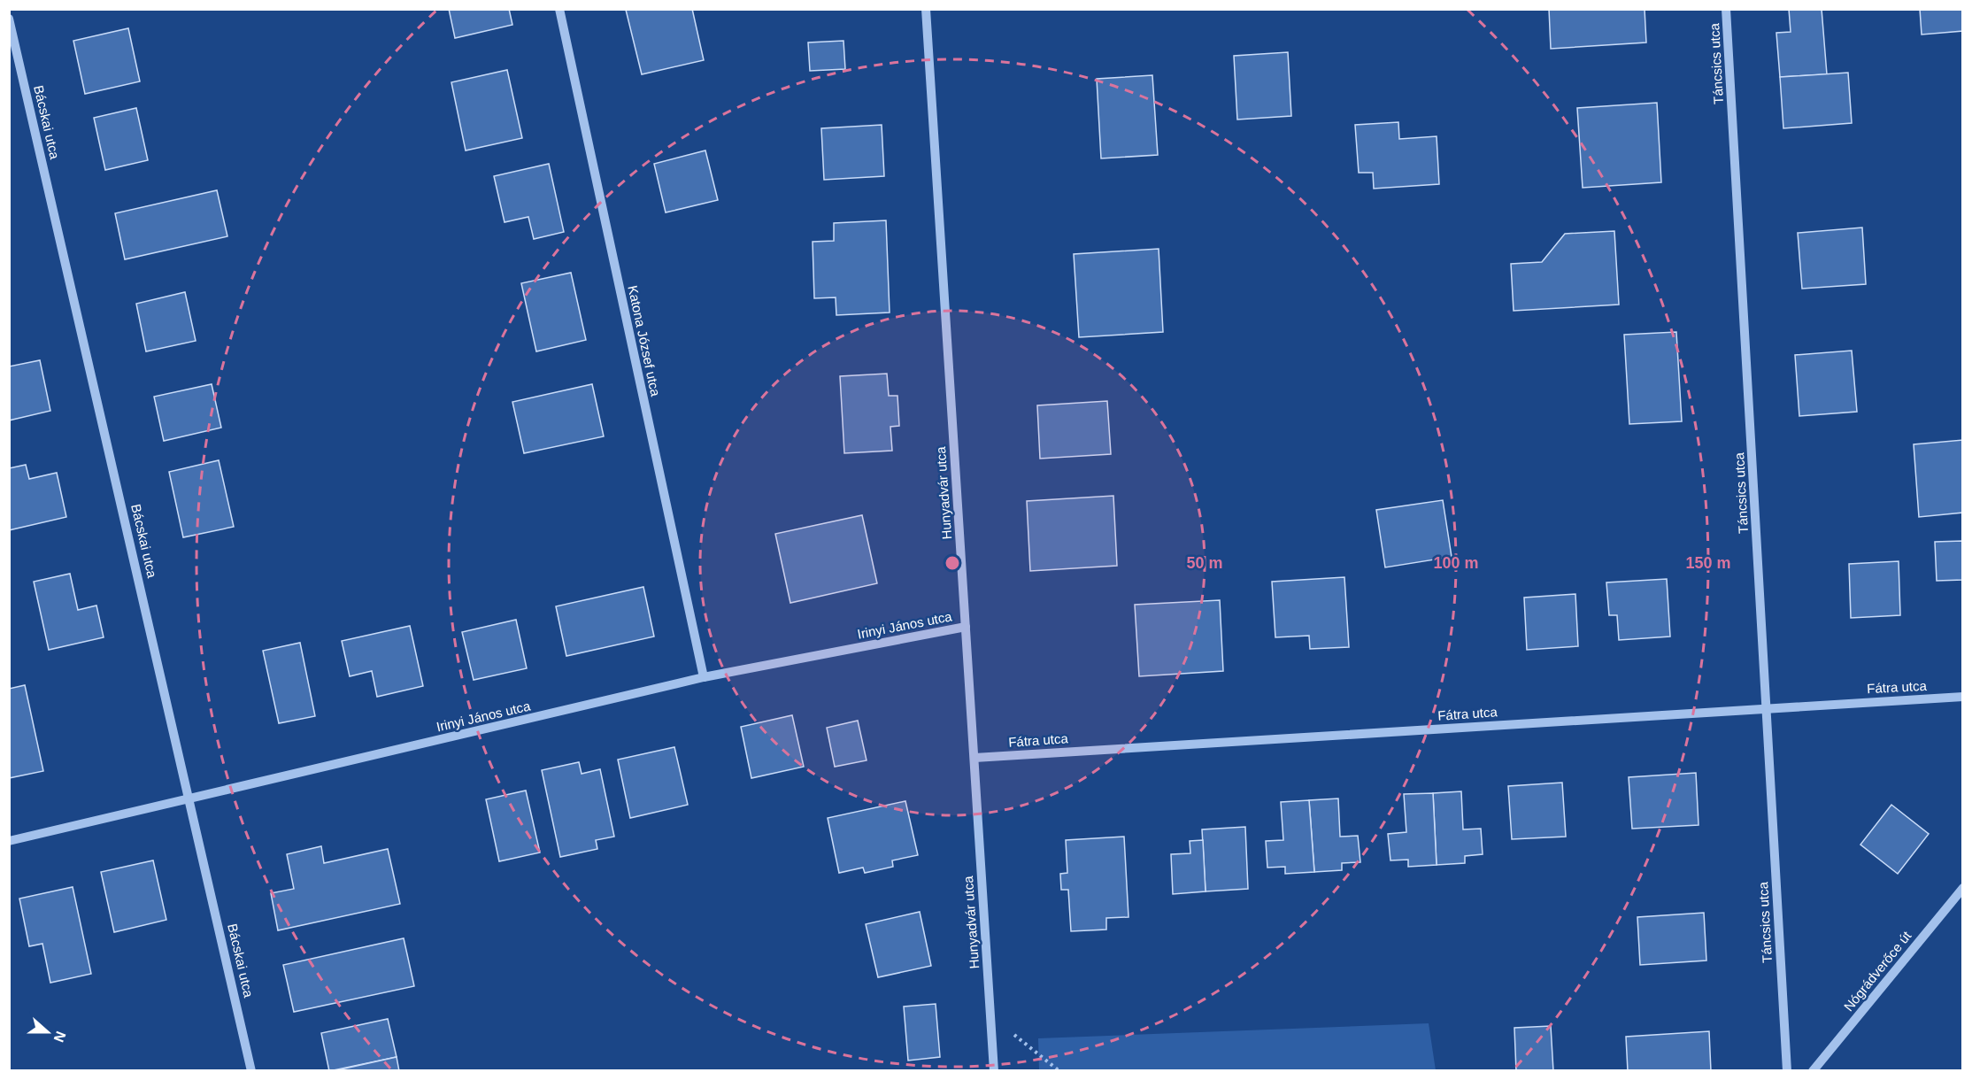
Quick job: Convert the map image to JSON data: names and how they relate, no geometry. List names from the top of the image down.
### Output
{
  "streets": {
    "street": [
      "Táncsics utca",
      "Bácskai utca",
      "Katona József utca",
      "Hunyadvár utca",
      "Irinyi János utca",
      "Fátra utca",
      "Nógrádverőce út"
    ]
  },
  "crossings": [
    ["Táncsics utca", "Fátra utca"],
    ["Bácskai utca", "Irinyi János utca"],
    ["Katona József utca", "Irinyi János utca"],
    ["Hunyadvár utca", "Irinyi János utca"],
    ["Hunyadvár utca", "Fátra utca"]
  ],
  "north": "right",
  "rings": ["50 m", "100 m", "150 m"]
}
